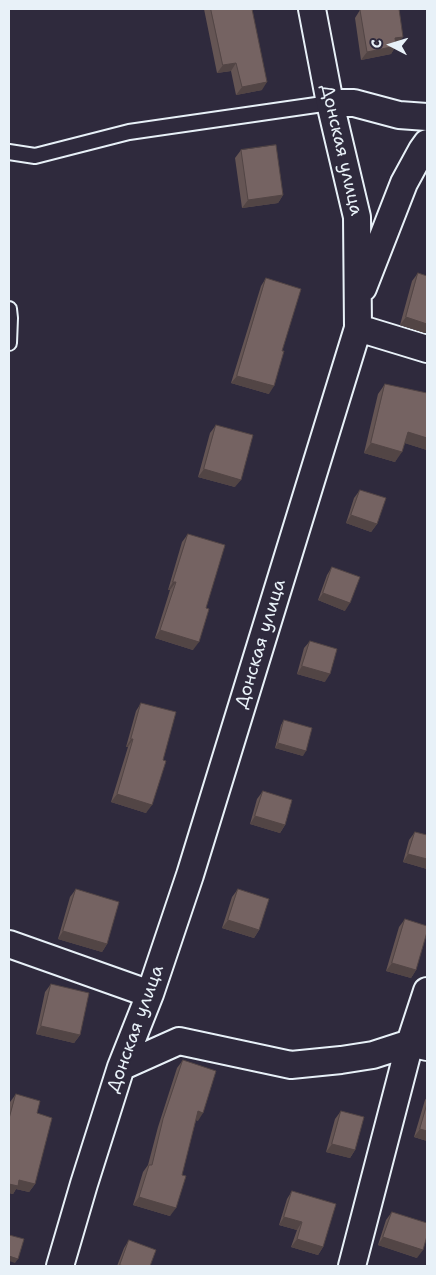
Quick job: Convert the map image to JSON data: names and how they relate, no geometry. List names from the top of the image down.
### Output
{
  "streets": {
    "street": ["Донская улица"]
  },
  "north": "left"
}
